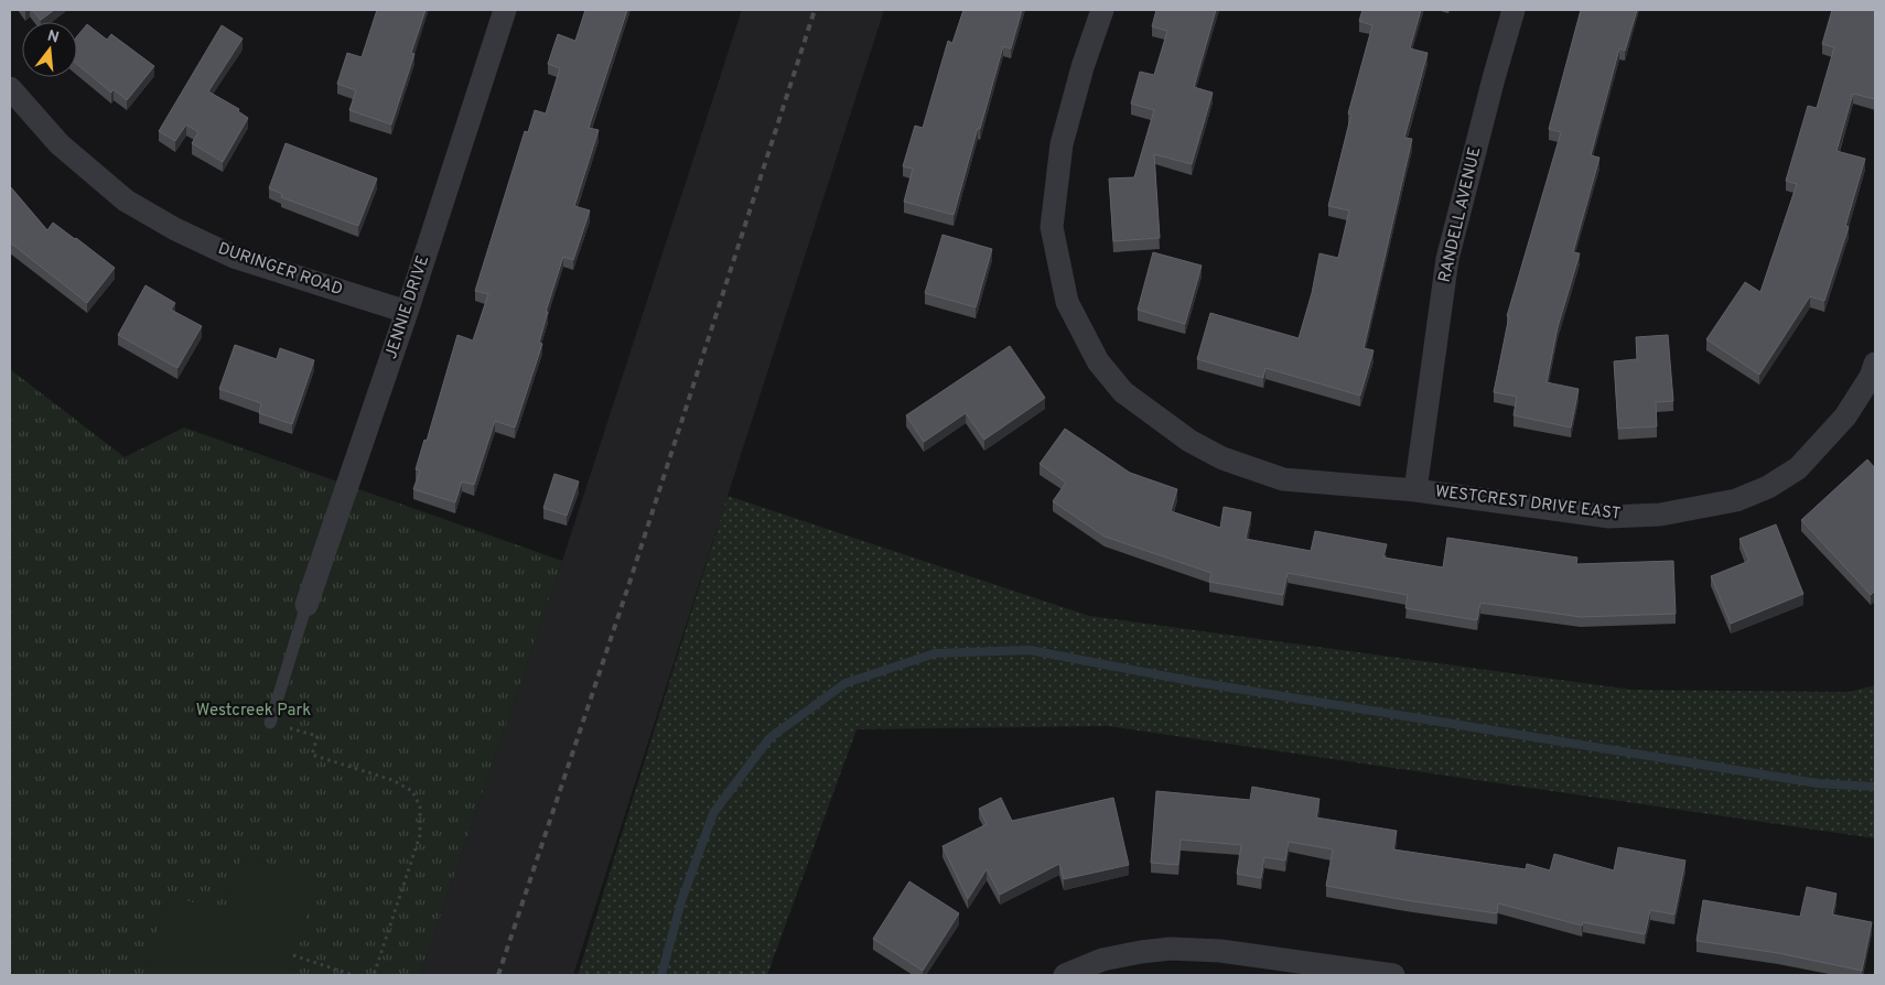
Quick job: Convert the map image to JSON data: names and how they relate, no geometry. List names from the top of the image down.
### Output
{
  "streets": {
    "street": [
      "RANDELL AVENUE",
      "DURINGER ROAD",
      "JENNIE DRIVE",
      "WESTCREST DRIVE EAST"
    ]
  },
  "crossings": [
    ["RANDELL AVENUE", "WESTCREST DRIVE EAST"],
    ["DURINGER ROAD", "JENNIE DRIVE"]
  ],
  "parks": ["Westcreek Park"],
  "north": "top"
}
